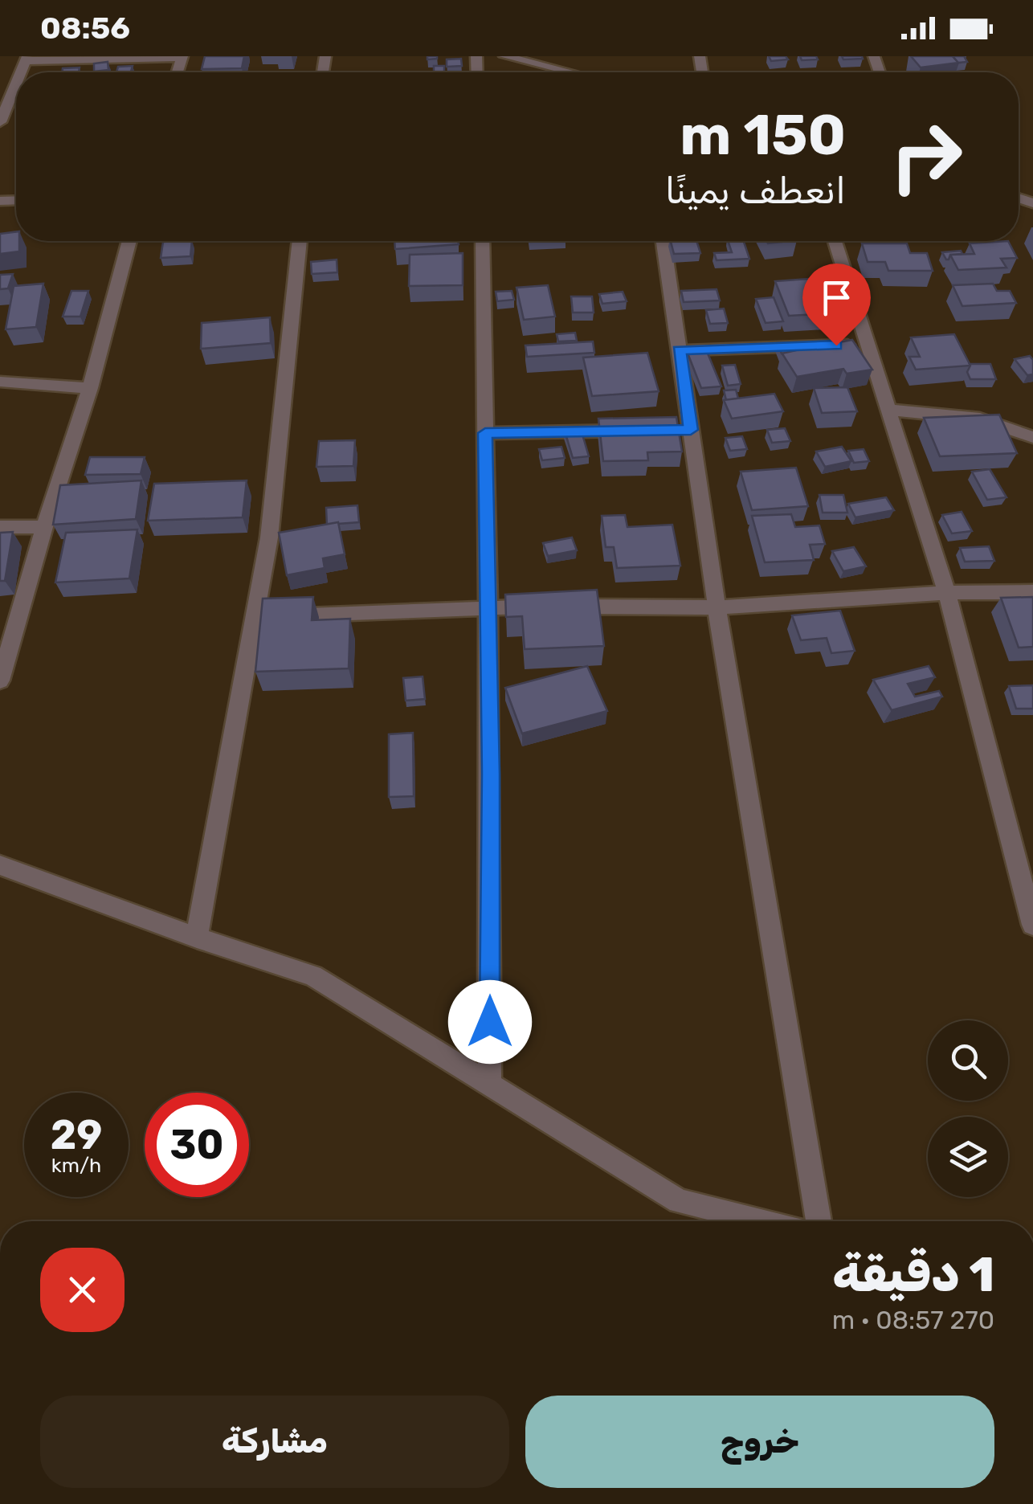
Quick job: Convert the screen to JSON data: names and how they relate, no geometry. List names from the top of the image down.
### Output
{
  "page": {
    "status": "08:56",
    "turn": ["150 m", "انعطف يمينًا"],
    "speed": "29 km/h",
    "limit": "30",
    "heading": ["1 دقيقة", "270 m · 08:57"],
    "buttons": ["خروج", "مشاركة"]
  }
}
